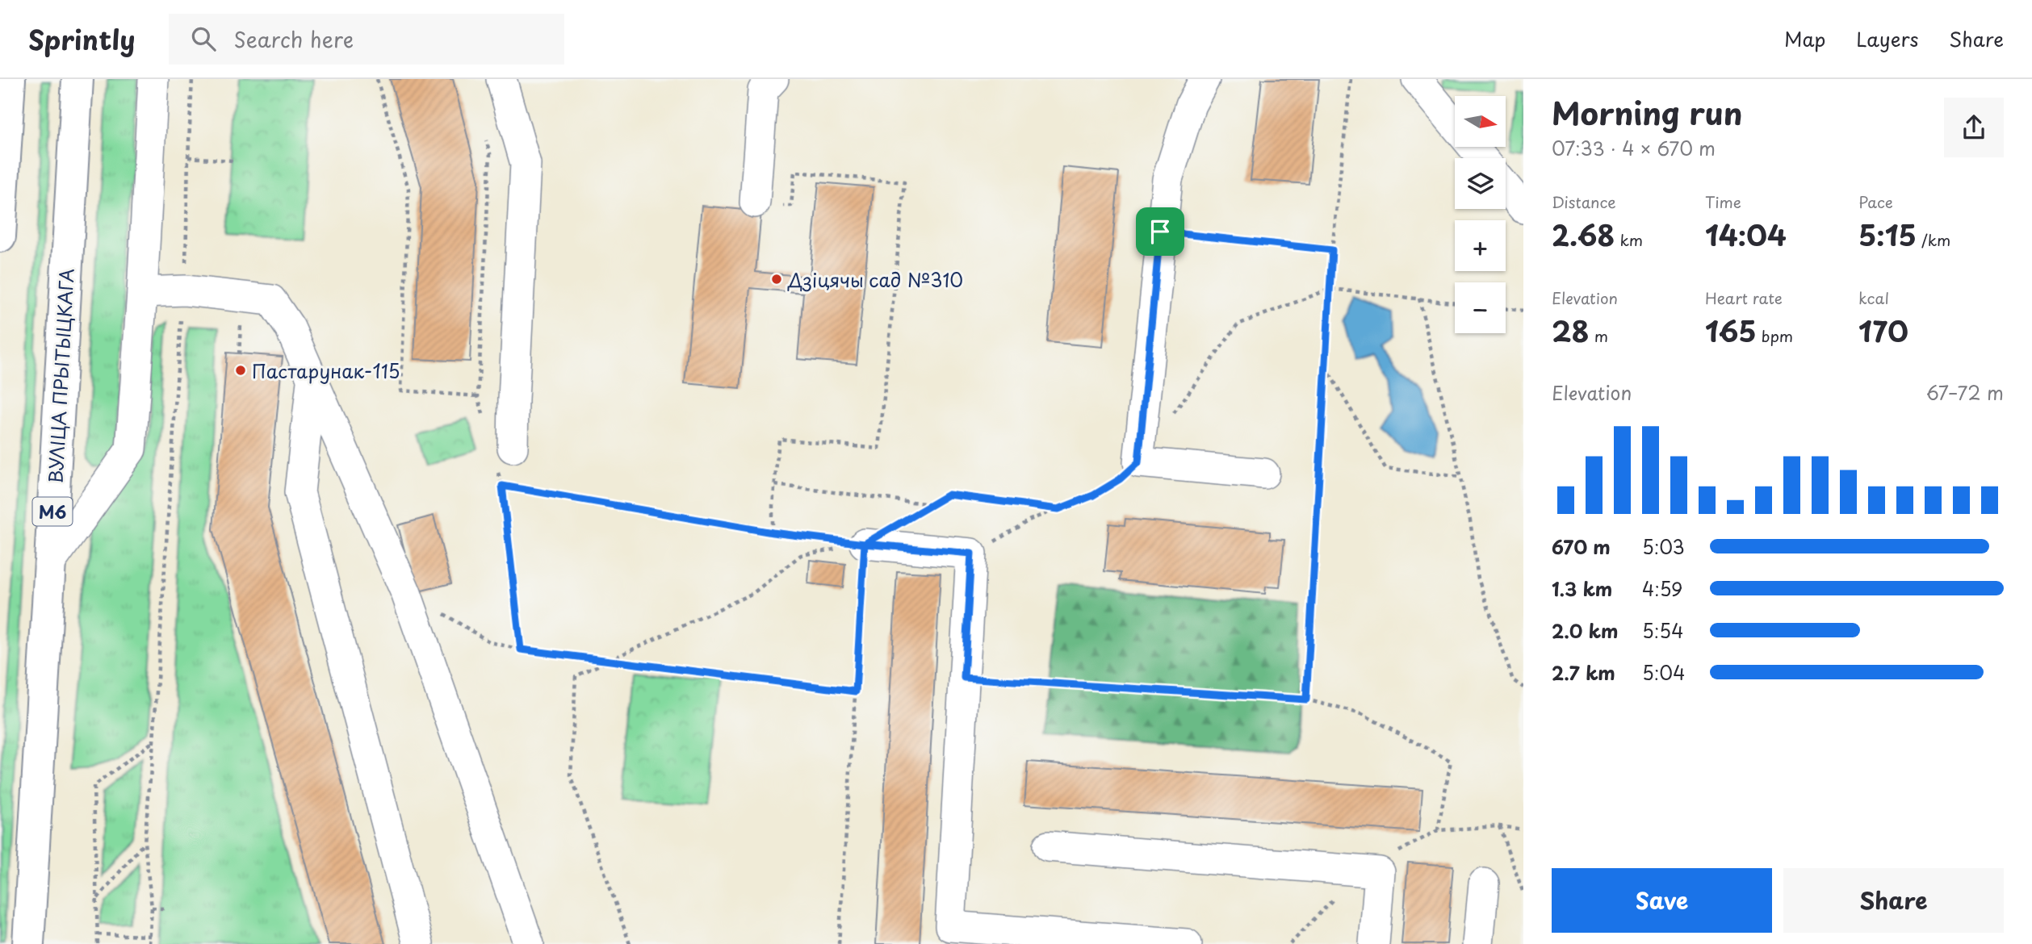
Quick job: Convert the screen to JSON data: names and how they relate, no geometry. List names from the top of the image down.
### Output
{
  "streets": {
    "main road": ["ВУЛІЦА ПРЫТЫЦКАГА", "М6"]
  },
  "places": ["Дзіцячы сад №310", "Пастарунак-115"],
  "north": "right",
  "page": {
    "header": "Sprintly",
    "search": "Search here",
    "nav": ["Map", "Layers", "Share"],
    "heading": ["Morning run", "07:33 · 4 × 670 m"],
    "map_buttons": ["+", "−"],
    "stats": [
      ["Distance", "2.68 km"],
      ["Time", "14:04"],
      ["Pace", "5:15 /km"],
      ["Elevation", "28 m"],
      ["Heart rate", "165 bpm"],
      ["kcal", "170"]
    ],
    "chart": ["Elevation", "67–72 m"],
    "list": [
      {
        "name": "670 m",
        "note": "5:03"
      },
      {
        "name": "1.3 km",
        "note": "4:59"
      },
      {
        "name": "2.0 km",
        "note": "5:54"
      },
      {
        "name": "2.7 km",
        "note": "5:04"
      }
    ],
    "buttons": ["Save", "Share"]
  }
}
